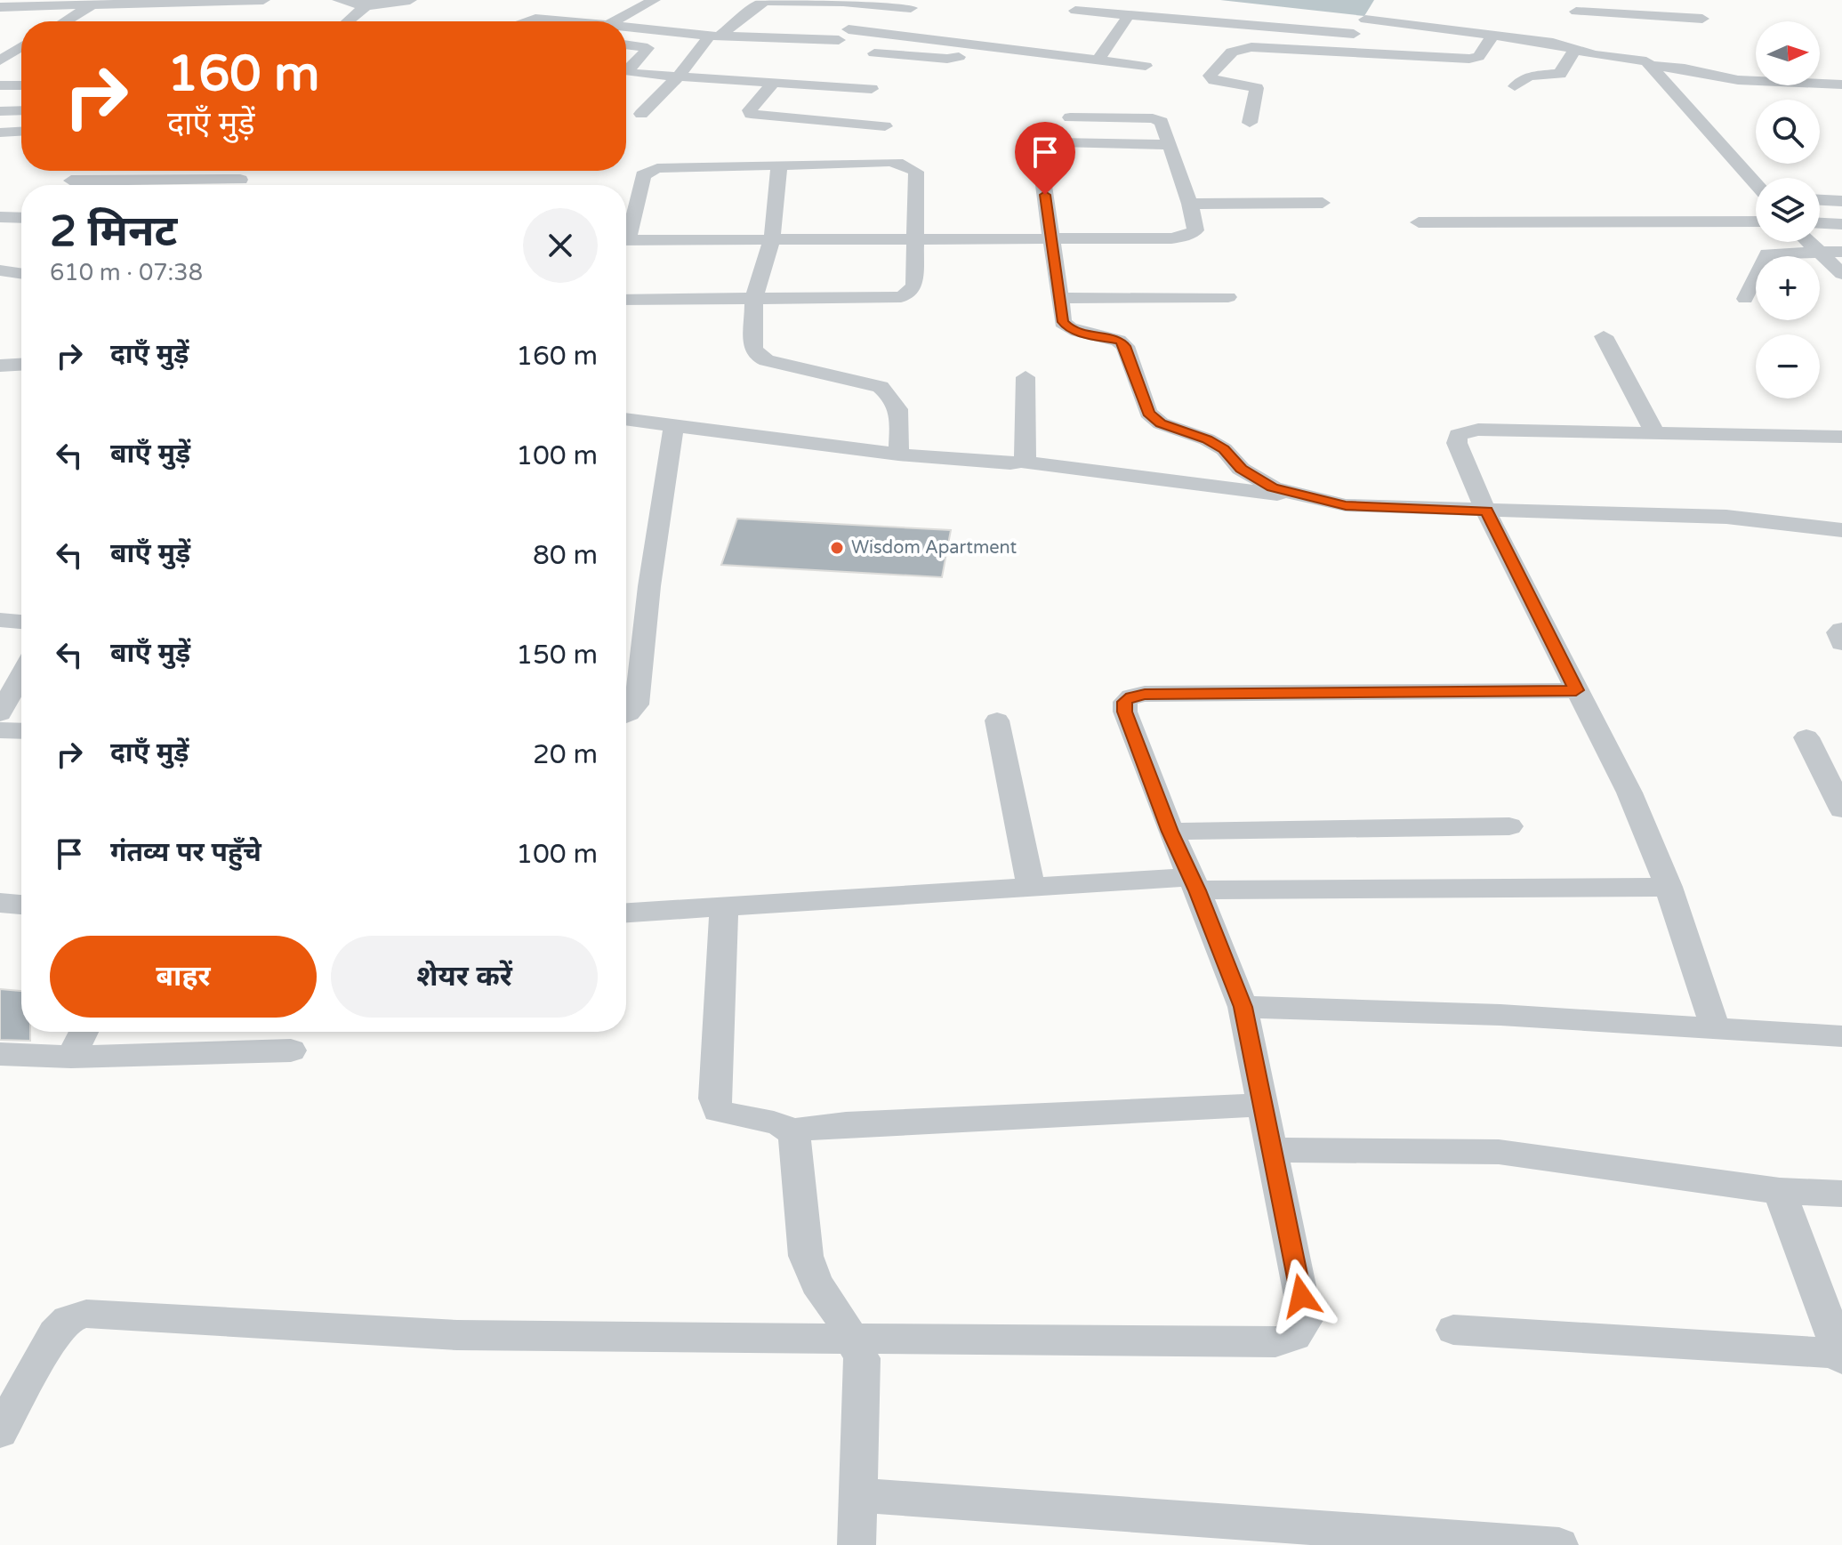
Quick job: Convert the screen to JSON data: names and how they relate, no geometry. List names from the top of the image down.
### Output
{
  "places": ["Wisdom Apartment"],
  "north": "right",
  "page": {
    "map_buttons": ["+", "−"],
    "turn": ["160 m", "दाएँ मुड़ें"],
    "heading": ["2 मिनट", "610 m · 07:38"],
    "list": [
      {
        "name": "दाएँ मुड़ें",
        "value": "160 m"
      },
      {
        "name": "बाएँ मुड़ें",
        "value": "100 m"
      },
      {
        "name": "बाएँ मुड़ें",
        "value": "80 m"
      },
      {
        "name": "बाएँ मुड़ें",
        "value": "150 m"
      },
      {
        "name": "दाएँ मुड़ें",
        "value": "20 m"
      },
      {
        "name": "गंतव्य पर पहुँचे",
        "value": "100 m"
      }
    ],
    "buttons": ["बाहर", "शेयर करें"]
  }
}
